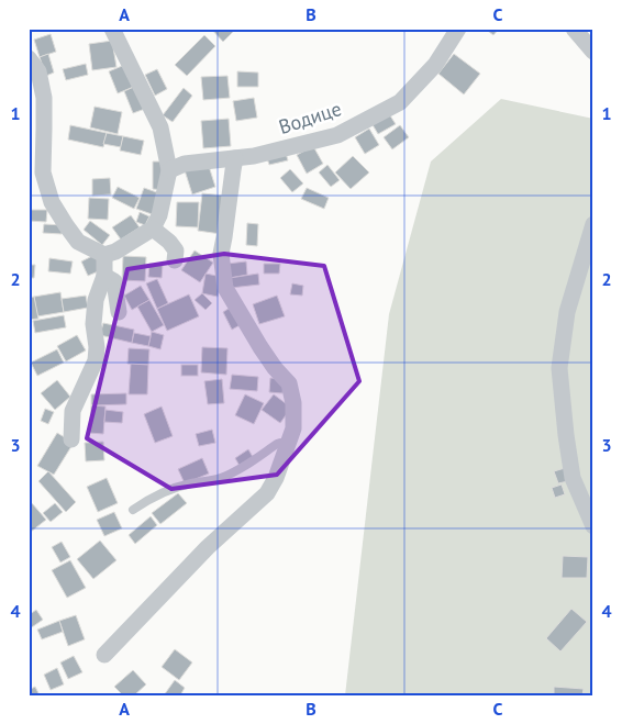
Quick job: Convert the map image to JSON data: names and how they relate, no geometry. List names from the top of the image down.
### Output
{
  "streets": {
    "street": ["Водице"]
  },
  "grid": {
    "columns": ["A", "B", "C"],
    "rows": [
      "1",
      "2",
      "3",
      "4"
    ]
  }
}
